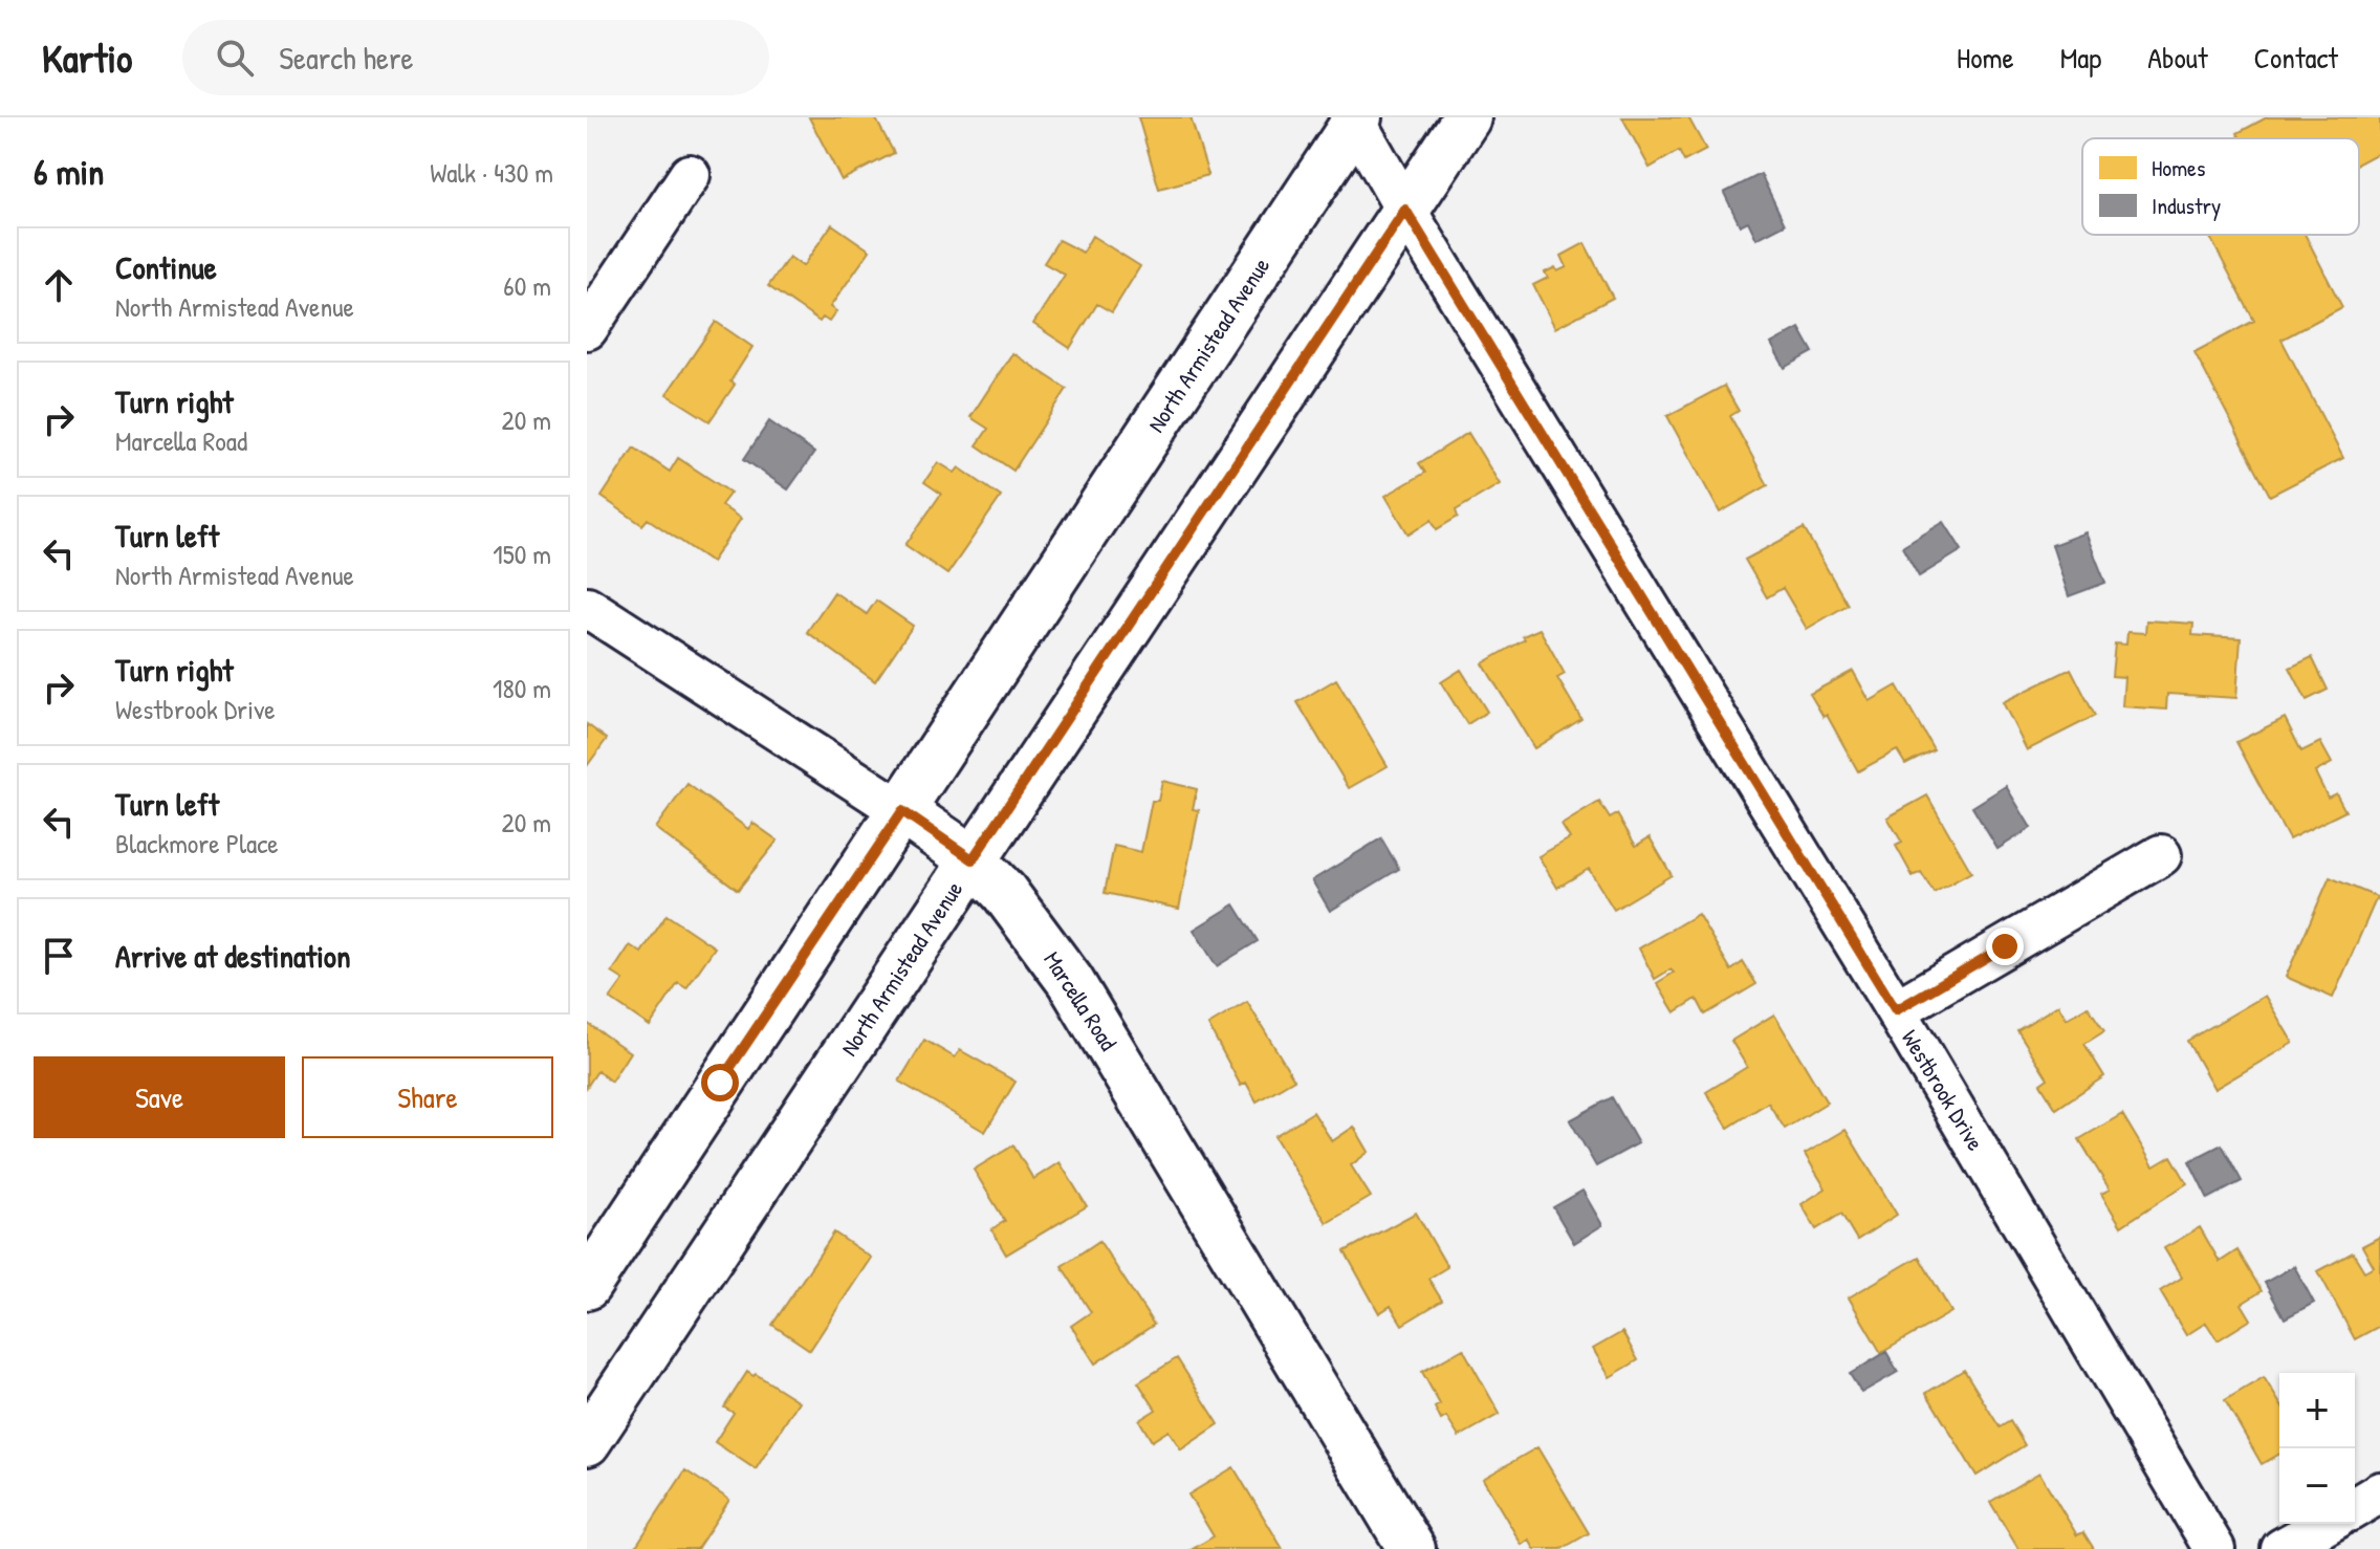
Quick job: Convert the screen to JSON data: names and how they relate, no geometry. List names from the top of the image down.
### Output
{
  "streets": {
    "main road": ["North Armistead Avenue", "Marcella Road"],
    "street": ["Westbrook Drive"]
  },
  "crossings": [
    ["North Armistead Avenue", "Marcella Road"],
    ["North Armistead Avenue", "Westbrook Drive"]
  ],
  "legend": ["Homes", "Industry"],
  "page": {
    "header": "Kartio",
    "search": "Search here",
    "nav": [
      "Home",
      "Map",
      "About",
      "Contact"
    ],
    "heading": ["6 min", "Walk · 430 m"],
    "list": [
      ["Continue", "North Armistead Avenue", "60 m"],
      ["Turn right", "Marcella Road", "20 m"],
      ["Turn left", "North Armistead Avenue", "150 m"],
      ["Turn right", "Westbrook Drive", "180 m"],
      ["Turn left", "Blackmore Place", "20 m"],
      "Arrive at destination"
    ],
    "buttons": ["Save", "Share"],
    "map_buttons": ["+", "−"]
  }
}
